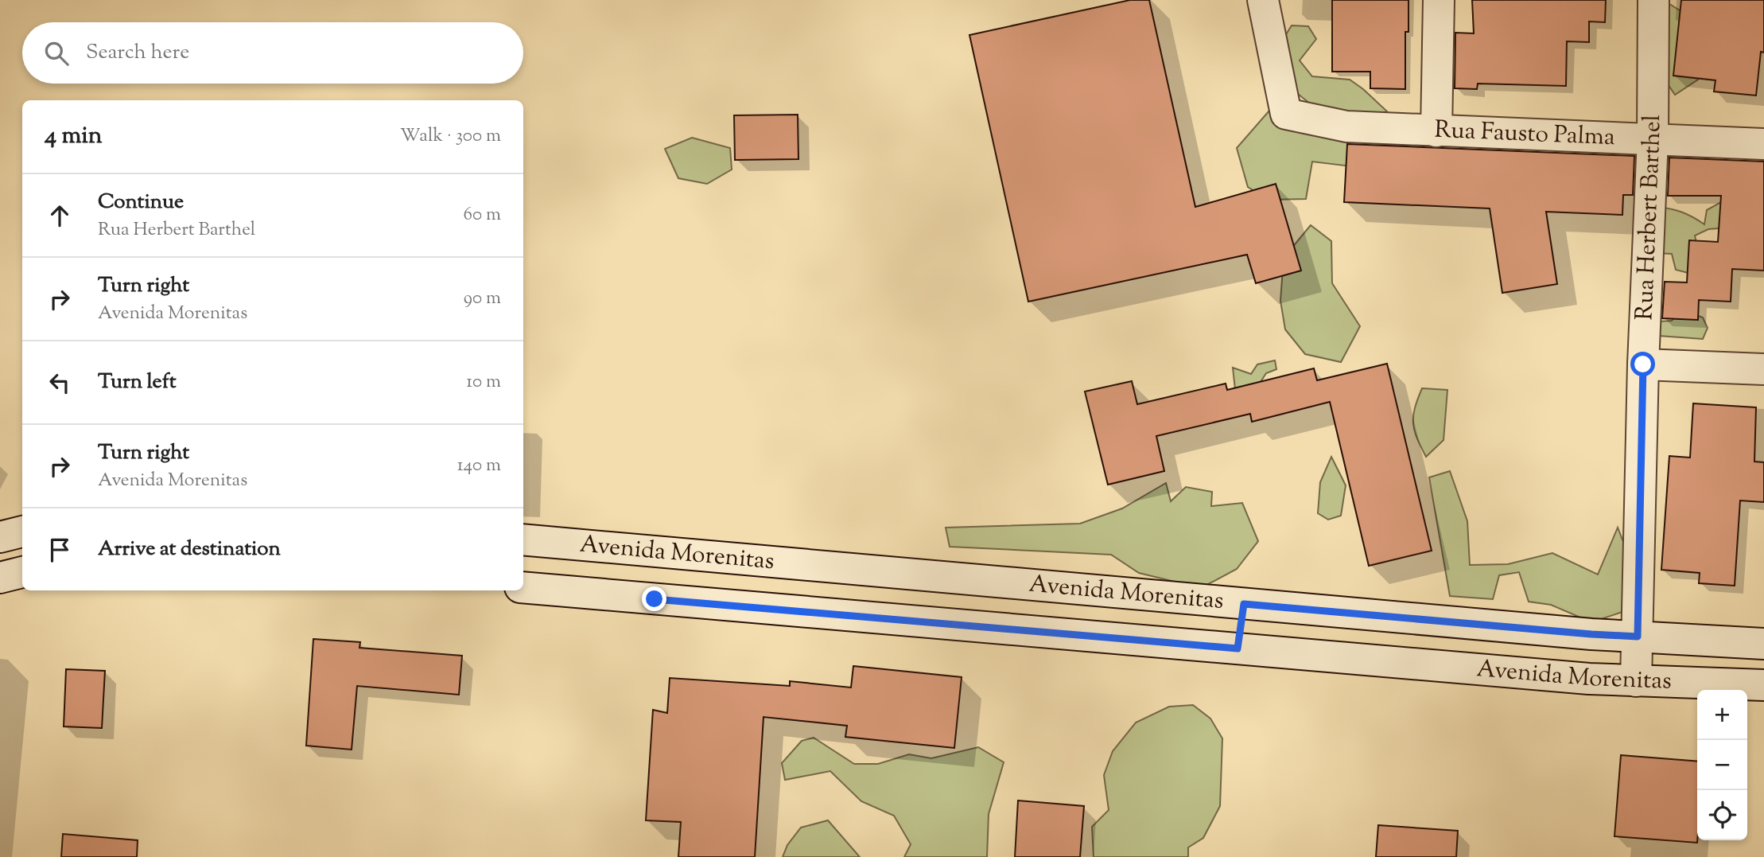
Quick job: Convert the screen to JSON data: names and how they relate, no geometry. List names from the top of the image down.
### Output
{
  "streets": {
    "main road": ["Rua Fausto Palma", "Rua Herbert Barthel", "Avenida Morenitas"]
  },
  "crossings": [
    ["Rua Fausto Palma", "Rua Herbert Barthel"],
    ["Rua Herbert Barthel", "Avenida Morenitas"]
  ],
  "page": {
    "search": "Search here",
    "heading": ["4 min", "Walk · 300 m"],
    "list": [
      ["Continue", "Rua Herbert Barthel", "60 m"],
      ["Turn right", "Avenida Morenitas", "90 m"],
      ["Turn left", "10 m"],
      ["Turn right", "Avenida Morenitas", "140 m"],
      "Arrive at destination"
    ],
    "map_buttons": ["+", "−"]
  }
}
